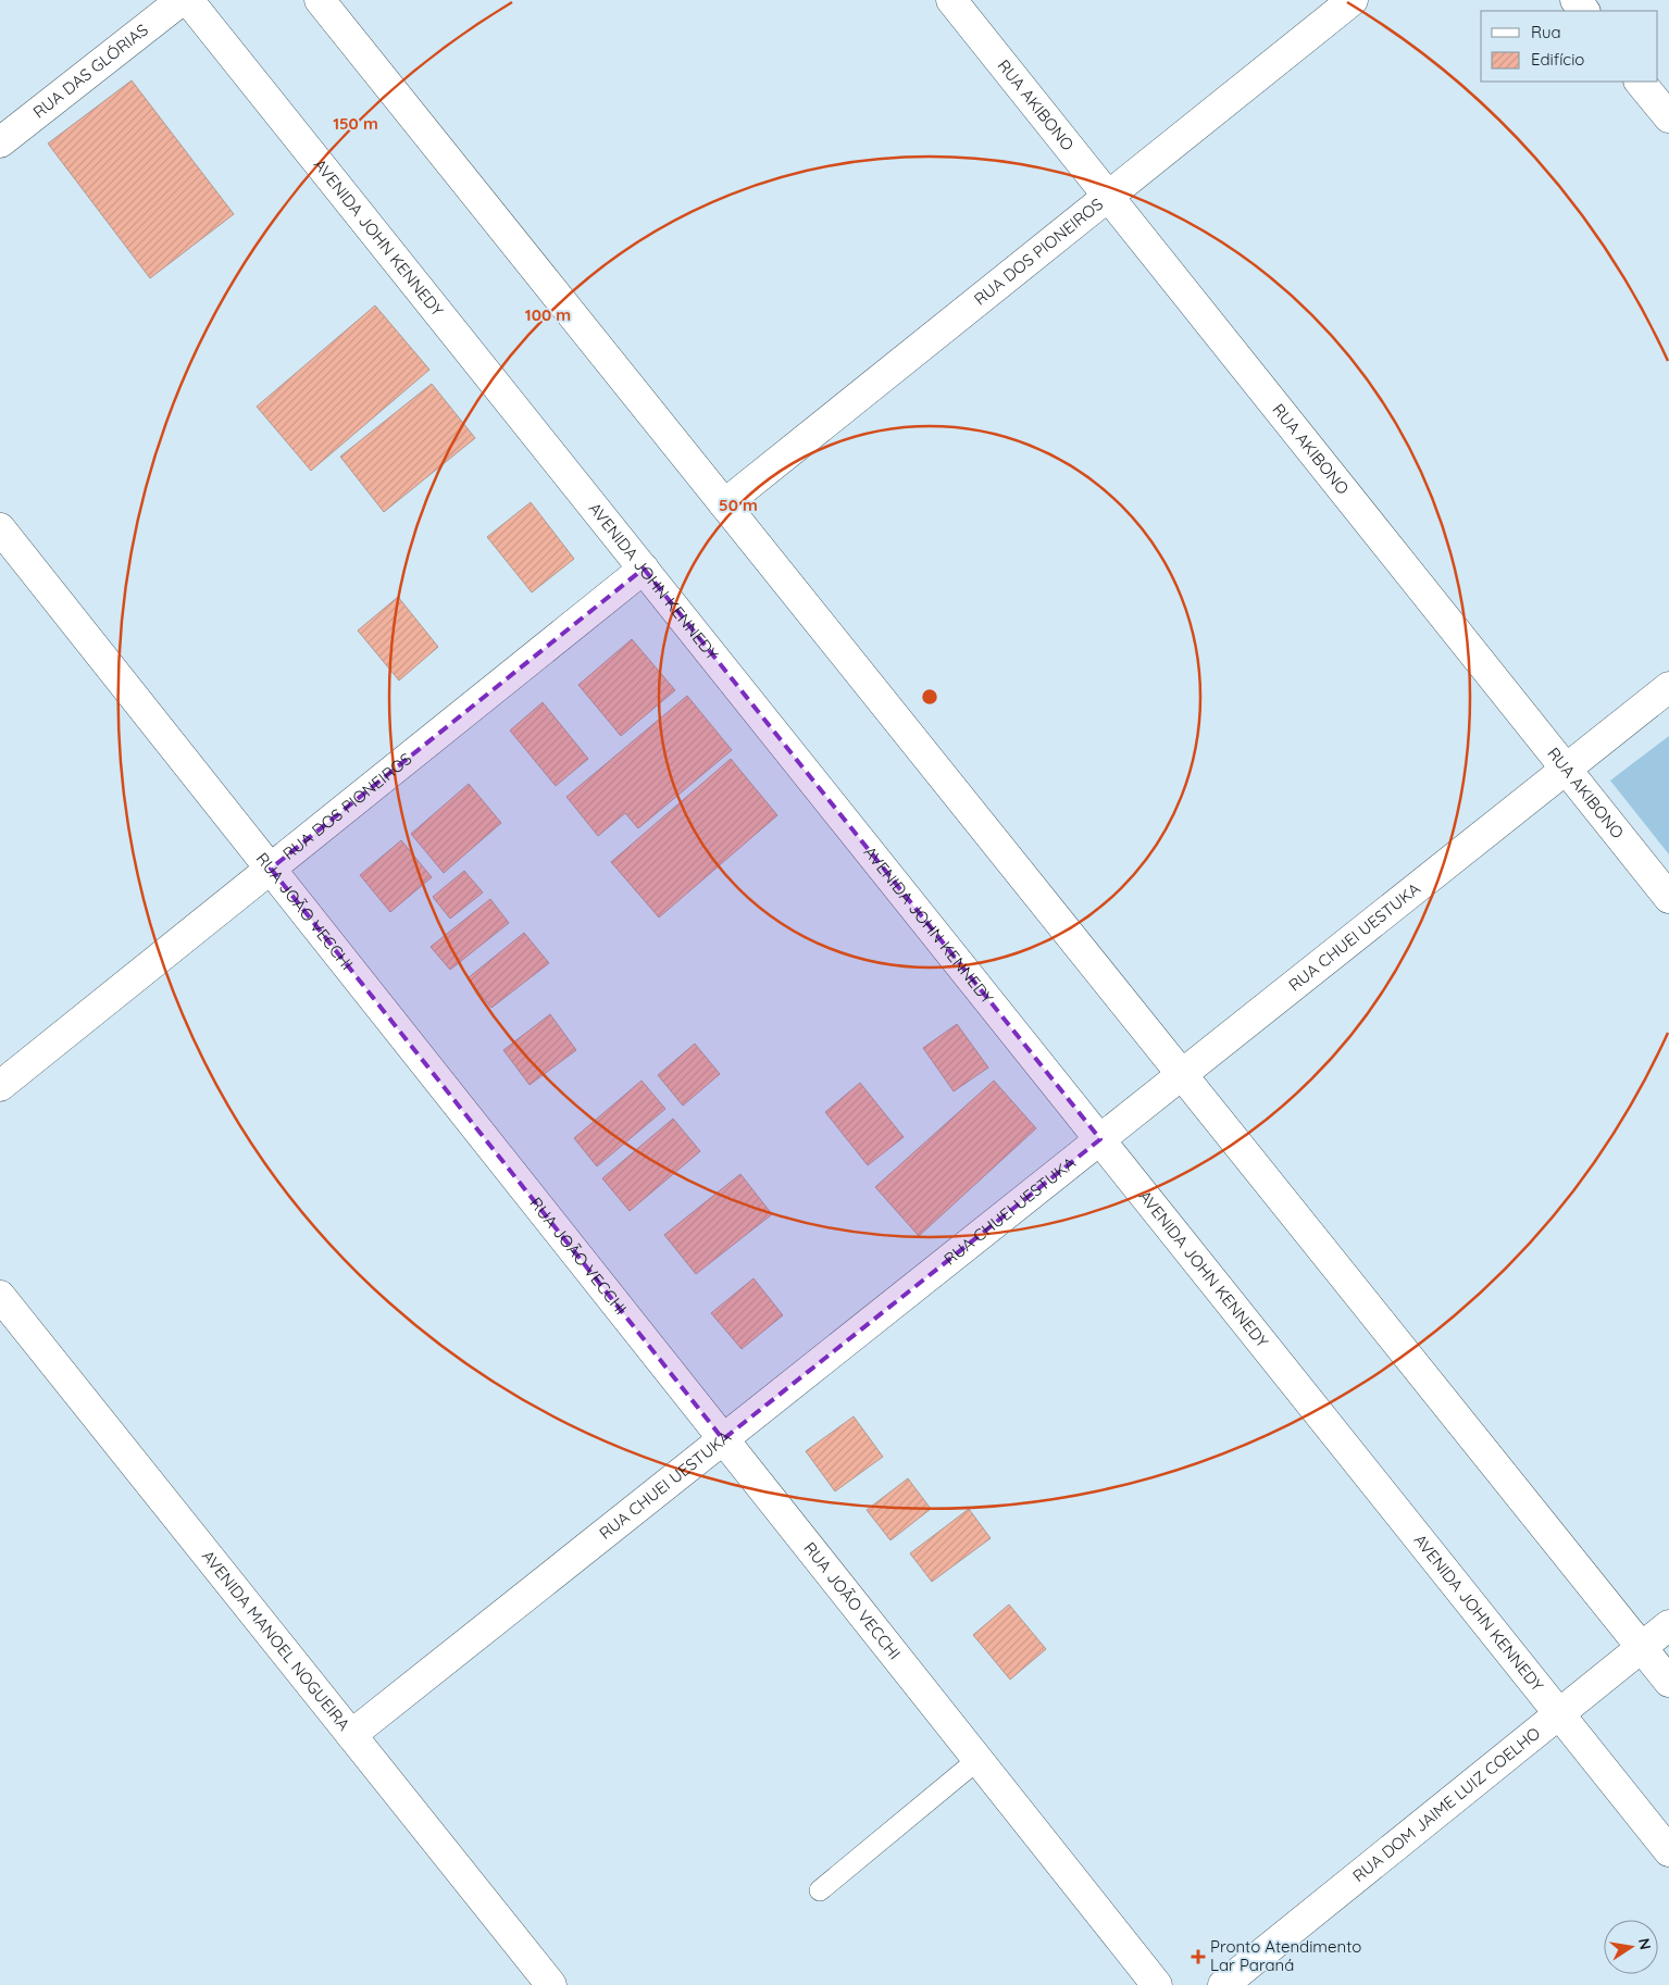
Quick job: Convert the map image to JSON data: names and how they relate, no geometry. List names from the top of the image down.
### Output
{
  "streets": {
    "street": [
      "RUA DAS GLÓRIAS",
      "RUA AKIBONO",
      "AVENIDA JOHN KENNEDY",
      "RUA DOS PIONEIROS",
      "RUA JOÃO VECCHI",
      "RUA CHUEI UESTUKA",
      "AVENIDA MANOEL NOGUEIRA",
      "RUA DOM JAIME LUIZ COELHO"
    ]
  },
  "crossings": [
    ["RUA AKIBONO", "RUA DOS PIONEIROS"],
    ["RUA AKIBONO", "RUA CHUEI UESTUKA"],
    ["AVENIDA JOHN KENNEDY", "RUA DOS PIONEIROS"],
    ["AVENIDA JOHN KENNEDY", "RUA CHUEI UESTUKA"],
    ["AVENIDA JOHN KENNEDY", "RUA DOM JAIME LUIZ COELHO"],
    ["RUA DOS PIONEIROS", "RUA JOÃO VECCHI"],
    ["RUA JOÃO VECCHI", "RUA CHUEI UESTUKA"],
    ["RUA CHUEI UESTUKA", "AVENIDA MANOEL NOGUEIRA"]
  ],
  "places": {
    "health": ["Pronto Atendimento Lar Paraná"]
  },
  "legend": ["Rua", "Edifício"],
  "north": "right",
  "rings": ["150 m", "100 m", "50 m"]
}
